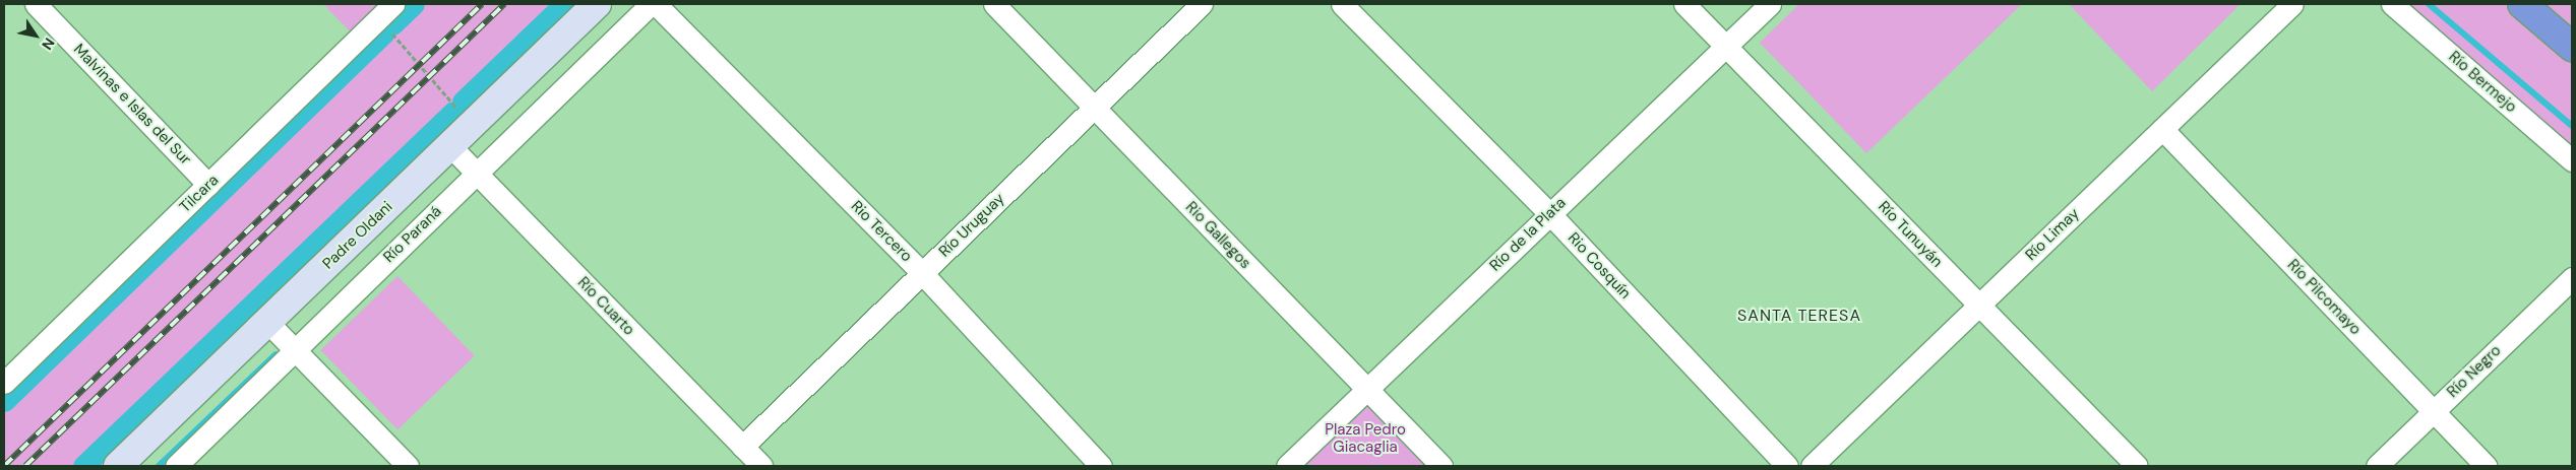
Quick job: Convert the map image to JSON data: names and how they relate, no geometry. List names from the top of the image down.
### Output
{
  "streets": {
    "main road": ["Padre Oldani"],
    "street": [
      "Río Bermejo",
      "Malvinas e Islas del Sur",
      "Tilcara",
      "Río Uruguay",
      "Rio Tercero",
      "Río Paraná",
      "Río de la Plata",
      "Río Tunuyán",
      "Río Limay",
      "Rio Gallegos",
      "Rio Cosquín",
      "Río Pilcomayo",
      "Río Cuarto",
      "Río Negro"
    ]
  },
  "crossings": [
    ["Malvinas e Islas del Sur", "Tilcara"],
    ["Río Uruguay", "Rio Tercero"],
    ["Río Uruguay", "Rio Gallegos"],
    ["Río Uruguay", "Río Cuarto"],
    ["Río Paraná", "Río Cuarto"],
    ["Río de la Plata", "Río Tunuyán"],
    ["Río de la Plata", "Rio Gallegos"],
    ["Río de la Plata", "Rio Cosquín"],
    ["Río Tunuyán", "Río Limay"],
    ["Río Limay", "Río Pilcomayo"],
    ["Padre Oldani", "Río Cuarto"],
    ["Río Pilcomayo", "Río Negro"]
  ],
  "districts": ["SANTA TERESA"],
  "parks": ["Plaza Pedro Giacaglia"],
  "north": "bottom right"
}
